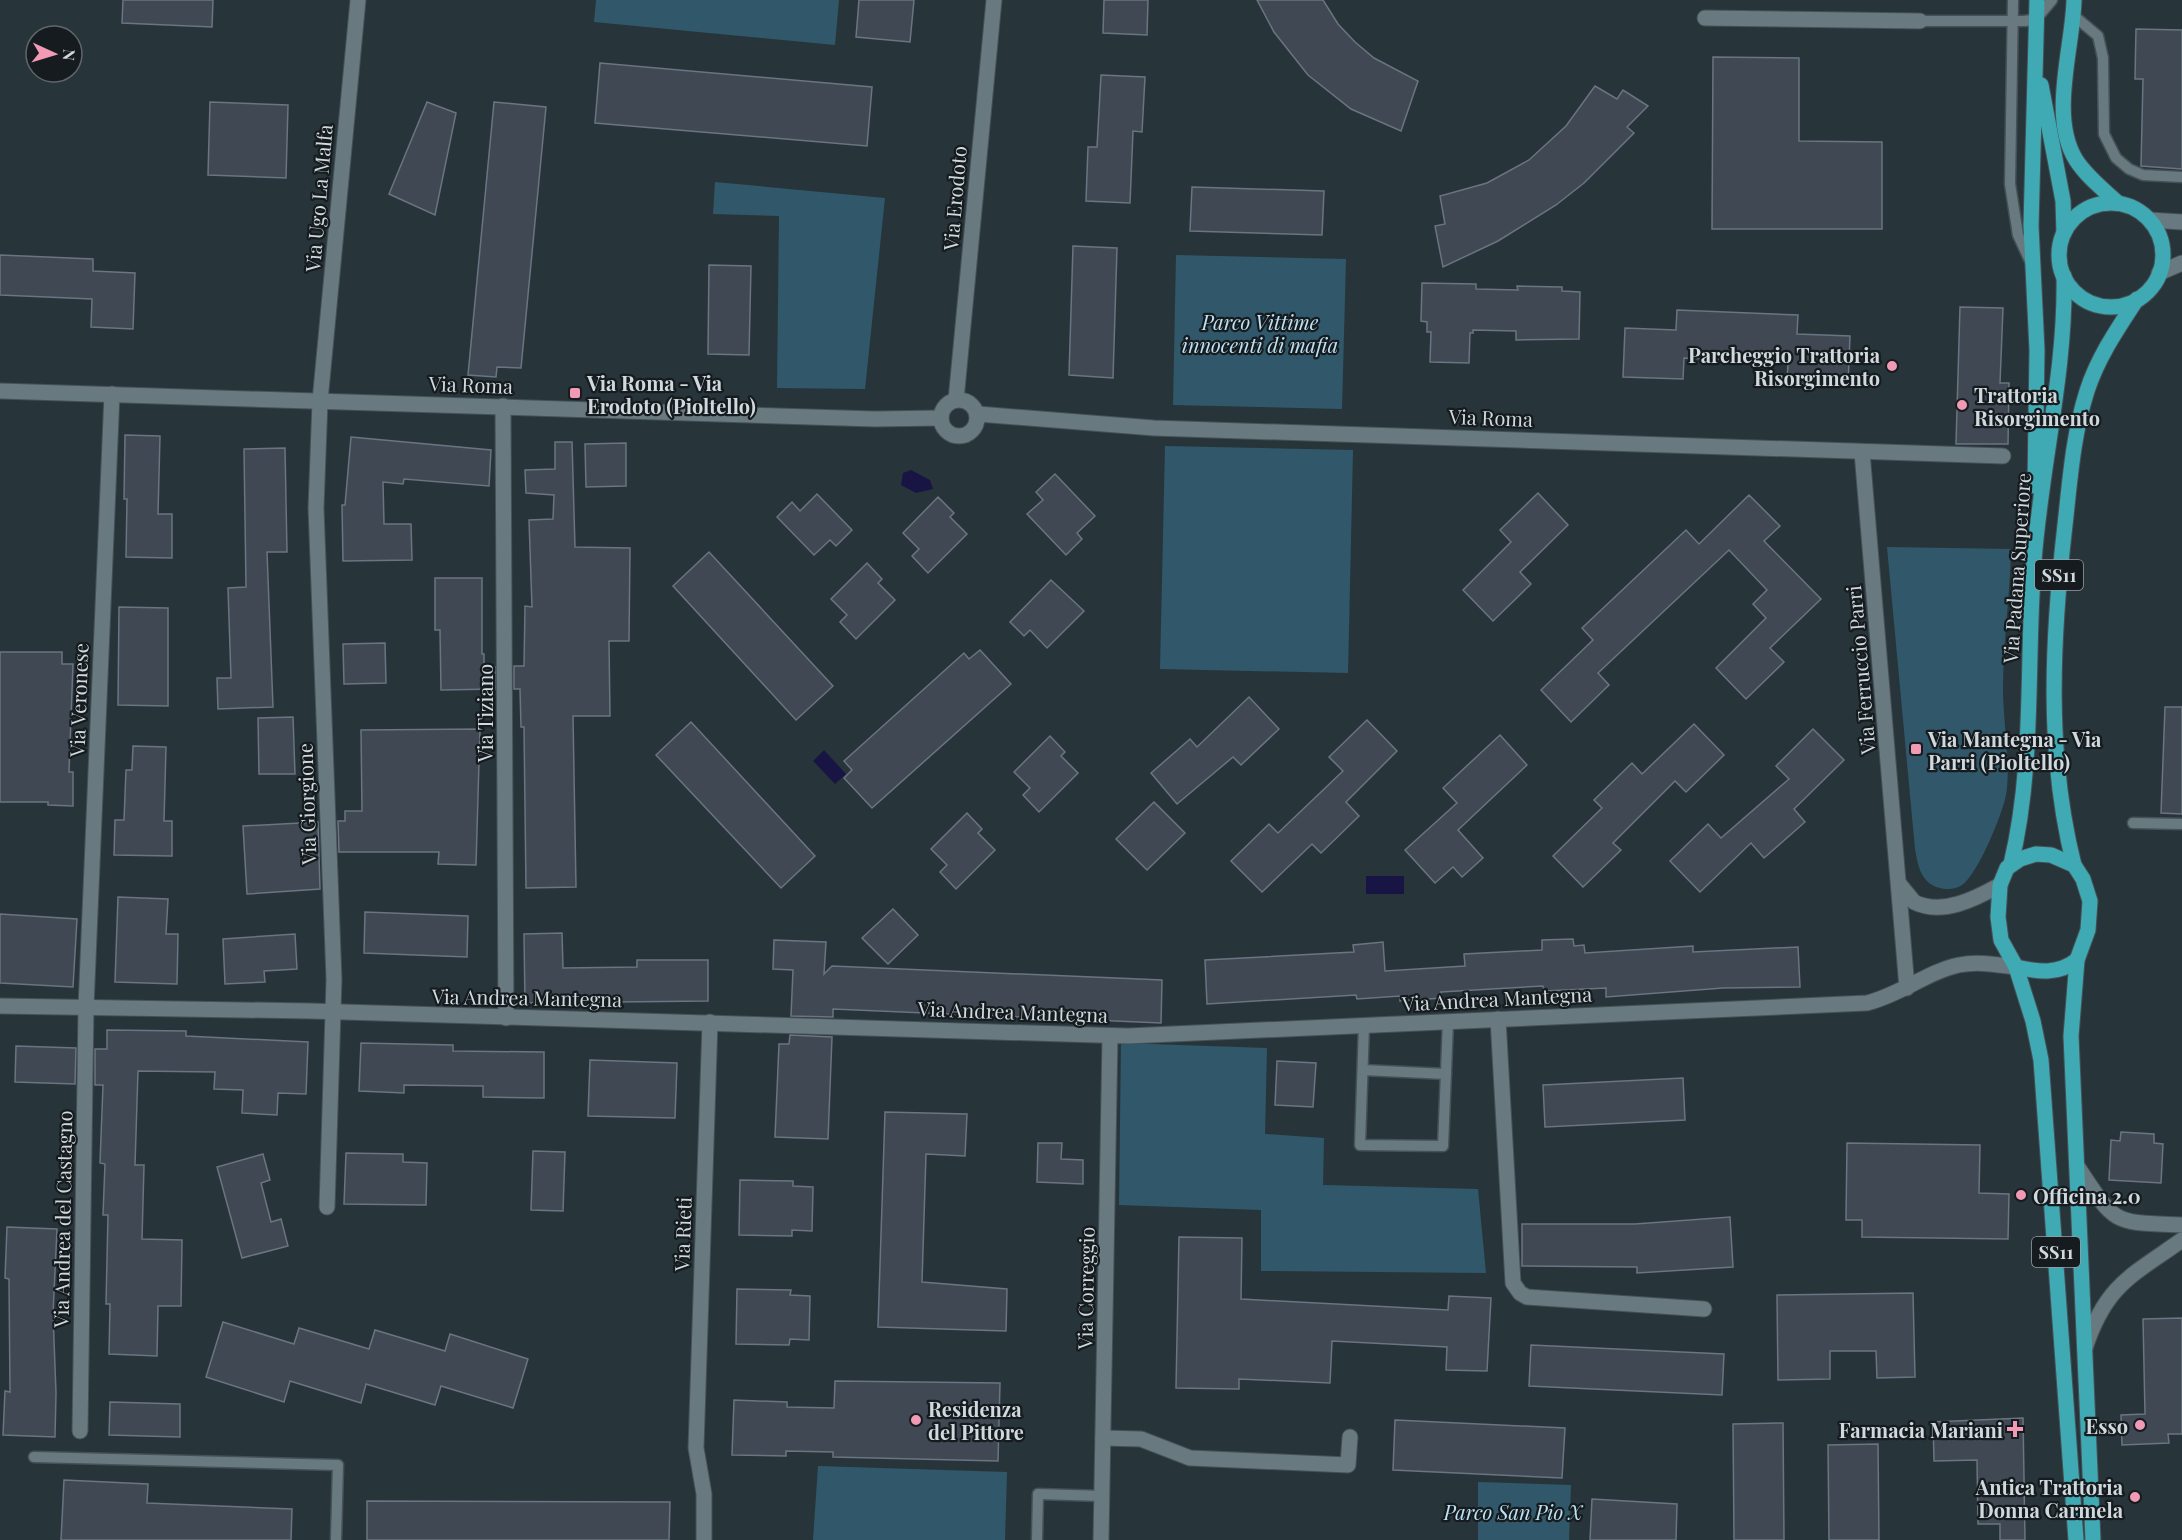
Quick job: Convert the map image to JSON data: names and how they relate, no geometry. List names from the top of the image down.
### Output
{
  "streets": {
    "main road": ["Via Padana Superiore", "SS11"],
    "street": [
      "Via Ugo La Malfa",
      "Via Erodoto",
      "Via Roma",
      "Via Ferruccio Parri",
      "Via Veronese",
      "Via Tiziano",
      "Via Giorgione",
      "Via Andrea Mantegna",
      "Via Andrea del Castagno",
      "Via Rieti",
      "Via Correggio"
    ]
  },
  "crossings": [
    ["Via Ugo La Malfa", "Via Roma"],
    ["Via Ugo La Malfa", "Via Giorgione"],
    ["Via Erodoto", "Via Roma"],
    ["Via Roma", "Via Ferruccio Parri"],
    ["Via Roma", "Via Veronese"],
    ["Via Roma", "Via Tiziano"],
    ["Via Roma", "Via Giorgione"],
    ["Via Padana Superiore", "SS11"],
    ["Via Padana Superiore", "Via Andrea Mantegna"],
    ["SS11", "Via Andrea Mantegna"],
    ["Via Ferruccio Parri", "Via Andrea Mantegna"],
    ["Via Veronese", "Via Andrea Mantegna"],
    ["Via Veronese", "Via Andrea del Castagno"],
    ["Via Tiziano", "Via Andrea Mantegna"],
    ["Via Giorgione", "Via Andrea Mantegna"],
    ["Via Andrea Mantegna", "Via Andrea del Castagno"],
    ["Via Andrea Mantegna", "Via Rieti"],
    ["Via Andrea Mantegna", "Via Correggio"]
  ],
  "parks": ["Parco Vittime innocenti di mafia", "Parco San Pio X"],
  "places": {
    "other": [
      "Parcheggio Trattoria Risorgimento",
      "Trattoria Risorgimento",
      "Officina 2.0",
      "Residenza del Pittore",
      "Esso",
      "Antica Trattoria Donna Carmela"
    ],
    "transit": ["Via Roma - Via Erodoto (Pioltello)", "Via Mantegna - Via Parri (Pioltello)"],
    "health": ["Farmacia Mariani"]
  },
  "north": "right"
}
